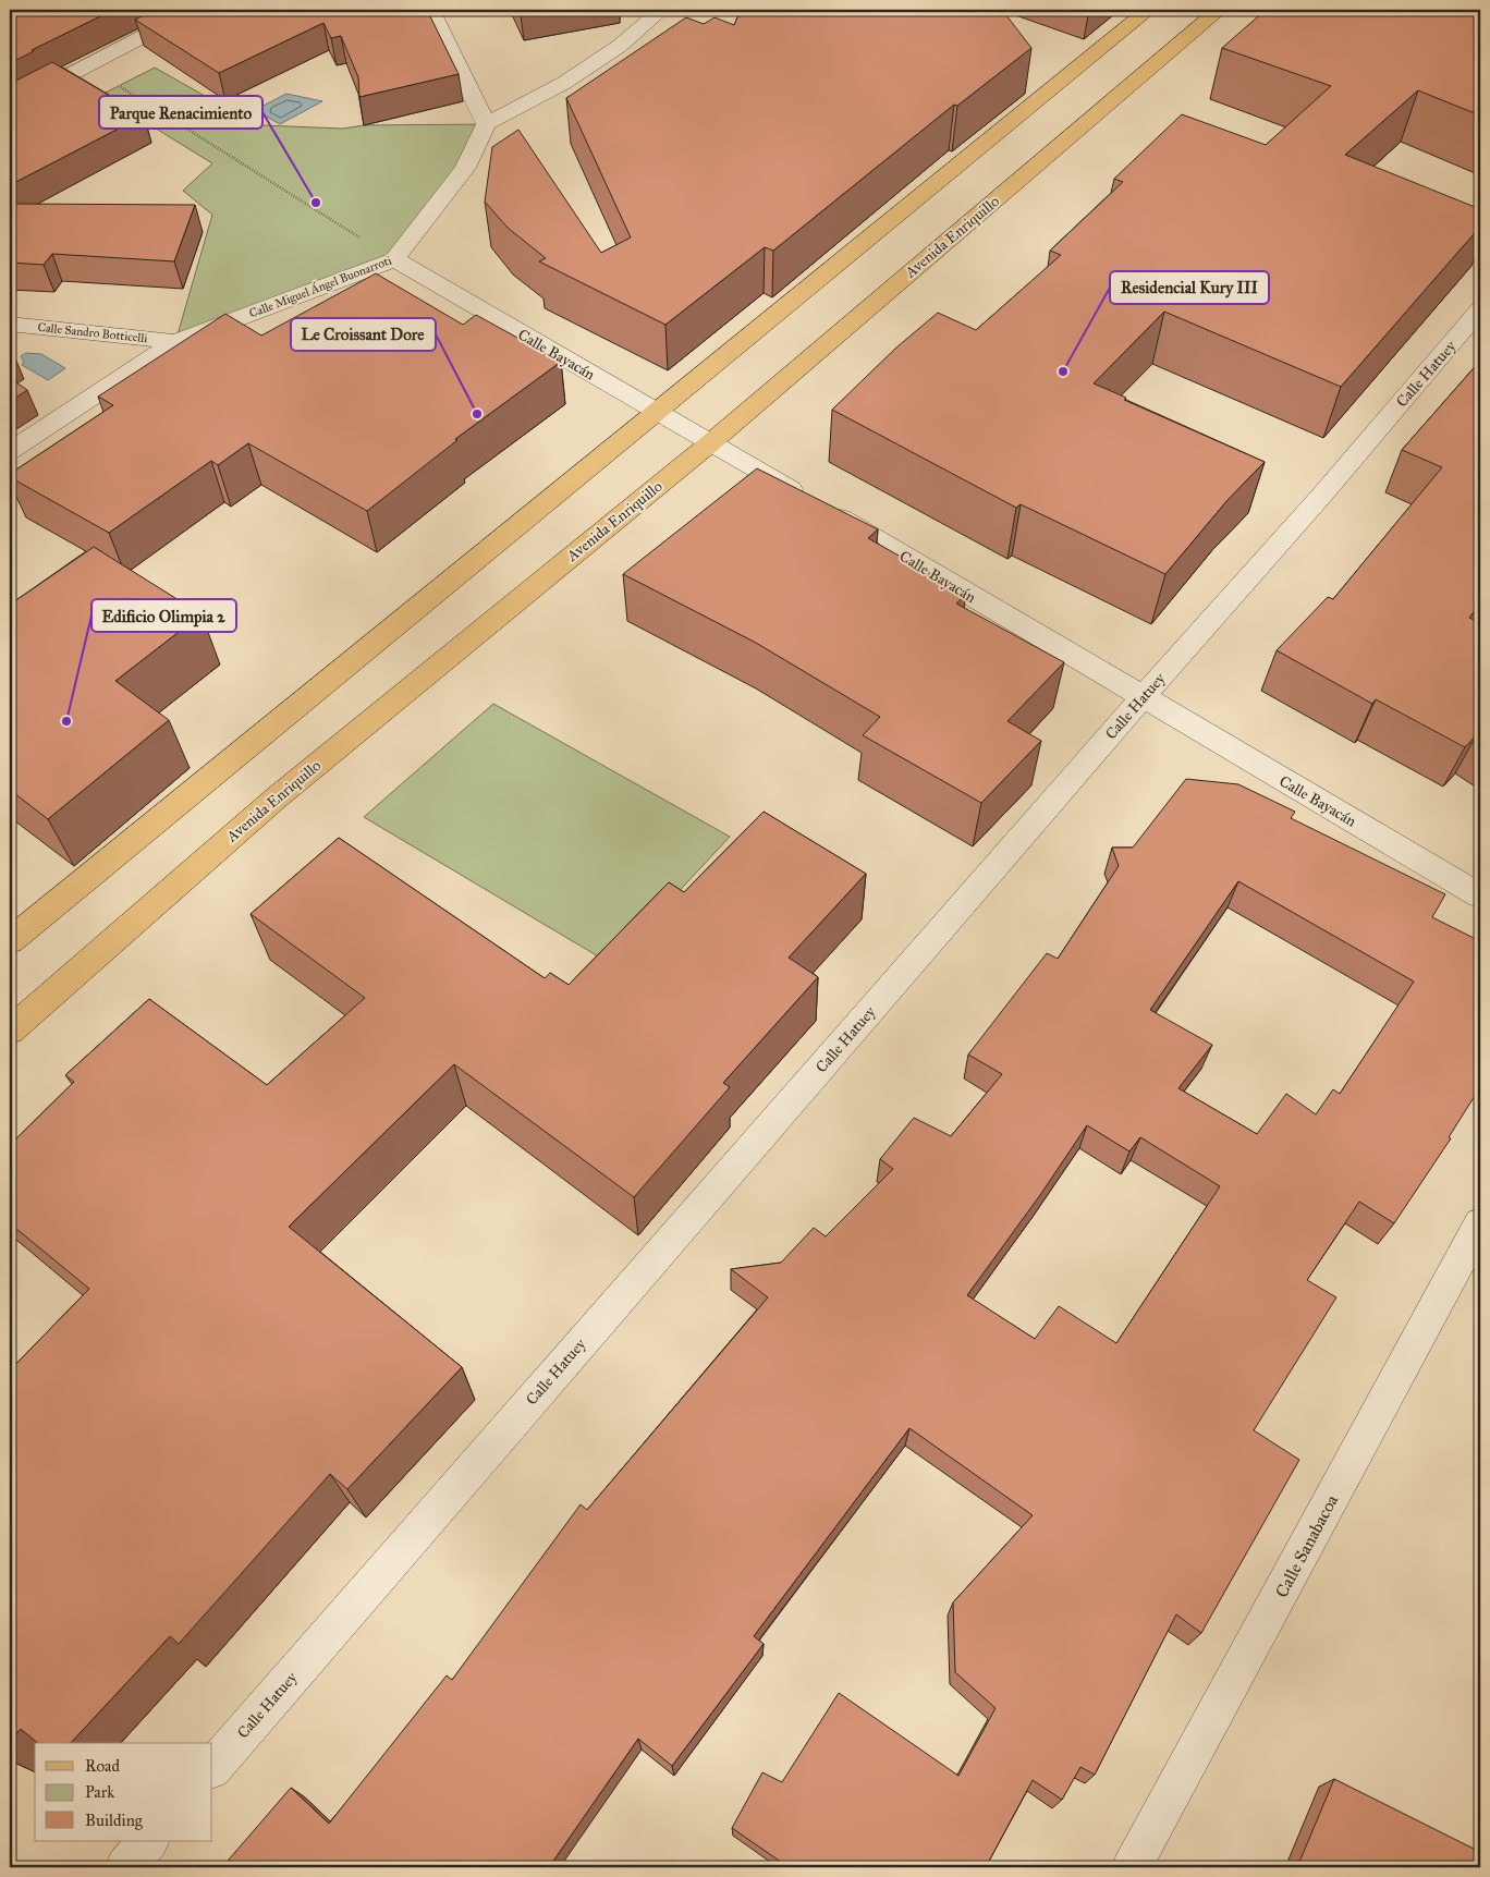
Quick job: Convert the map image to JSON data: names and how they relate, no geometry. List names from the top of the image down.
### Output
{
  "streets": {
    "main road": ["Avenida Enriquillo"],
    "street": [
      "Calle Miguel Ángel Buonarroti",
      "Calle Sandro Botticelli",
      "Calle Bayacán",
      "Calle Hatuey",
      "Calle Sanabacoa"
    ]
  },
  "crossings": [
    ["Avenida Enriquillo", "Calle Bayacán"],
    ["Calle Miguel Ángel Buonarroti", "Calle Sandro Botticelli"],
    ["Calle Miguel Ángel Buonarroti", "Calle Bayacán"],
    ["Calle Bayacán", "Calle Hatuey"]
  ],
  "places": [
    "Parque Renacimiento",
    "Residencial Kury III",
    "Le Croissant Dore",
    "Edificio Olimpia 2"
  ],
  "legend": ["Road", "Park", "Building"]
}
